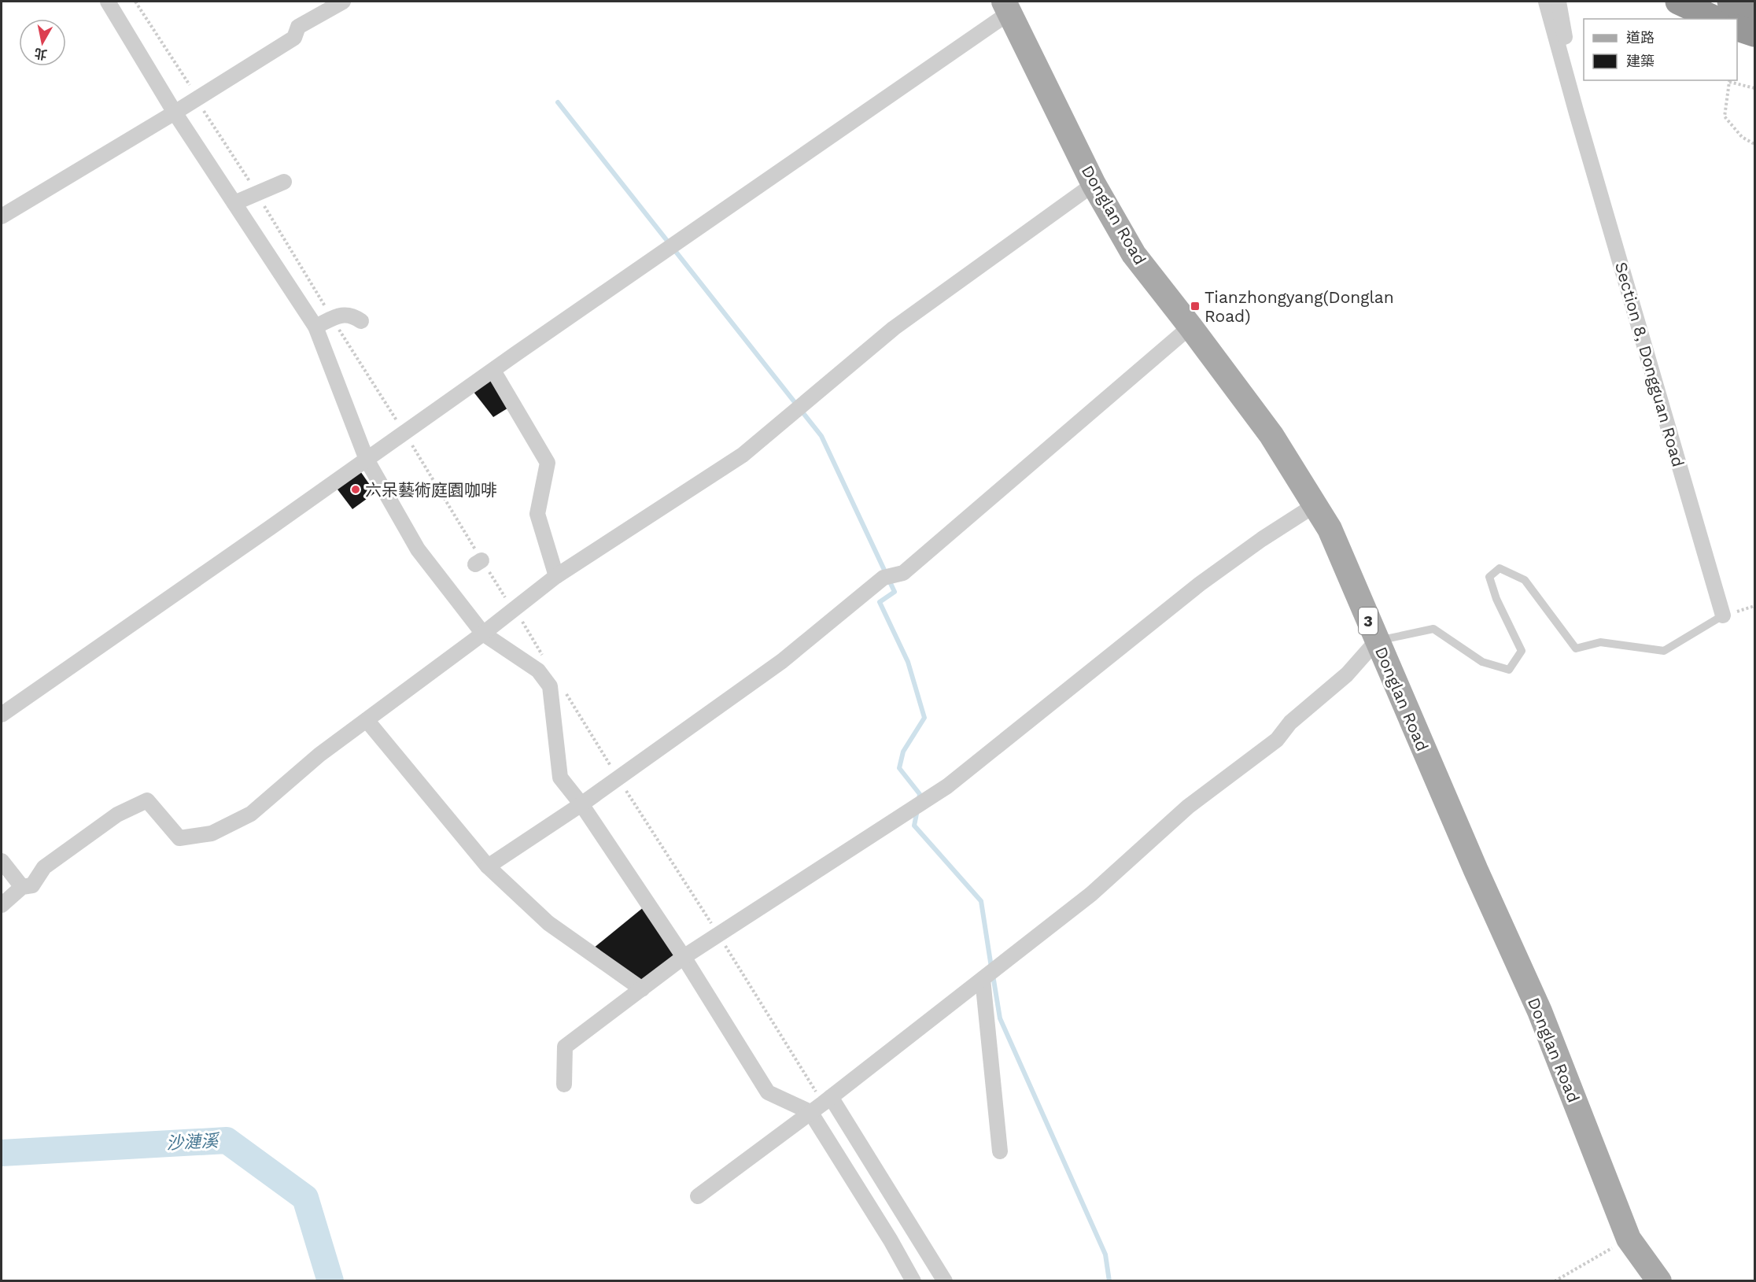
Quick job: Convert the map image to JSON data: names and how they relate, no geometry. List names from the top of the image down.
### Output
{
  "streets": {
    "main road": ["Donglan Road", "3"],
    "street": ["Section 8, Dongguan Road"]
  },
  "water": ["沙漣溪"],
  "places": {
    "transit": ["Tianzhongyang(Donglan Road)"],
    "other": ["六呆藝術庭園咖啡"]
  },
  "legend": ["道路", "建築"],
  "north": "bottom"
}
